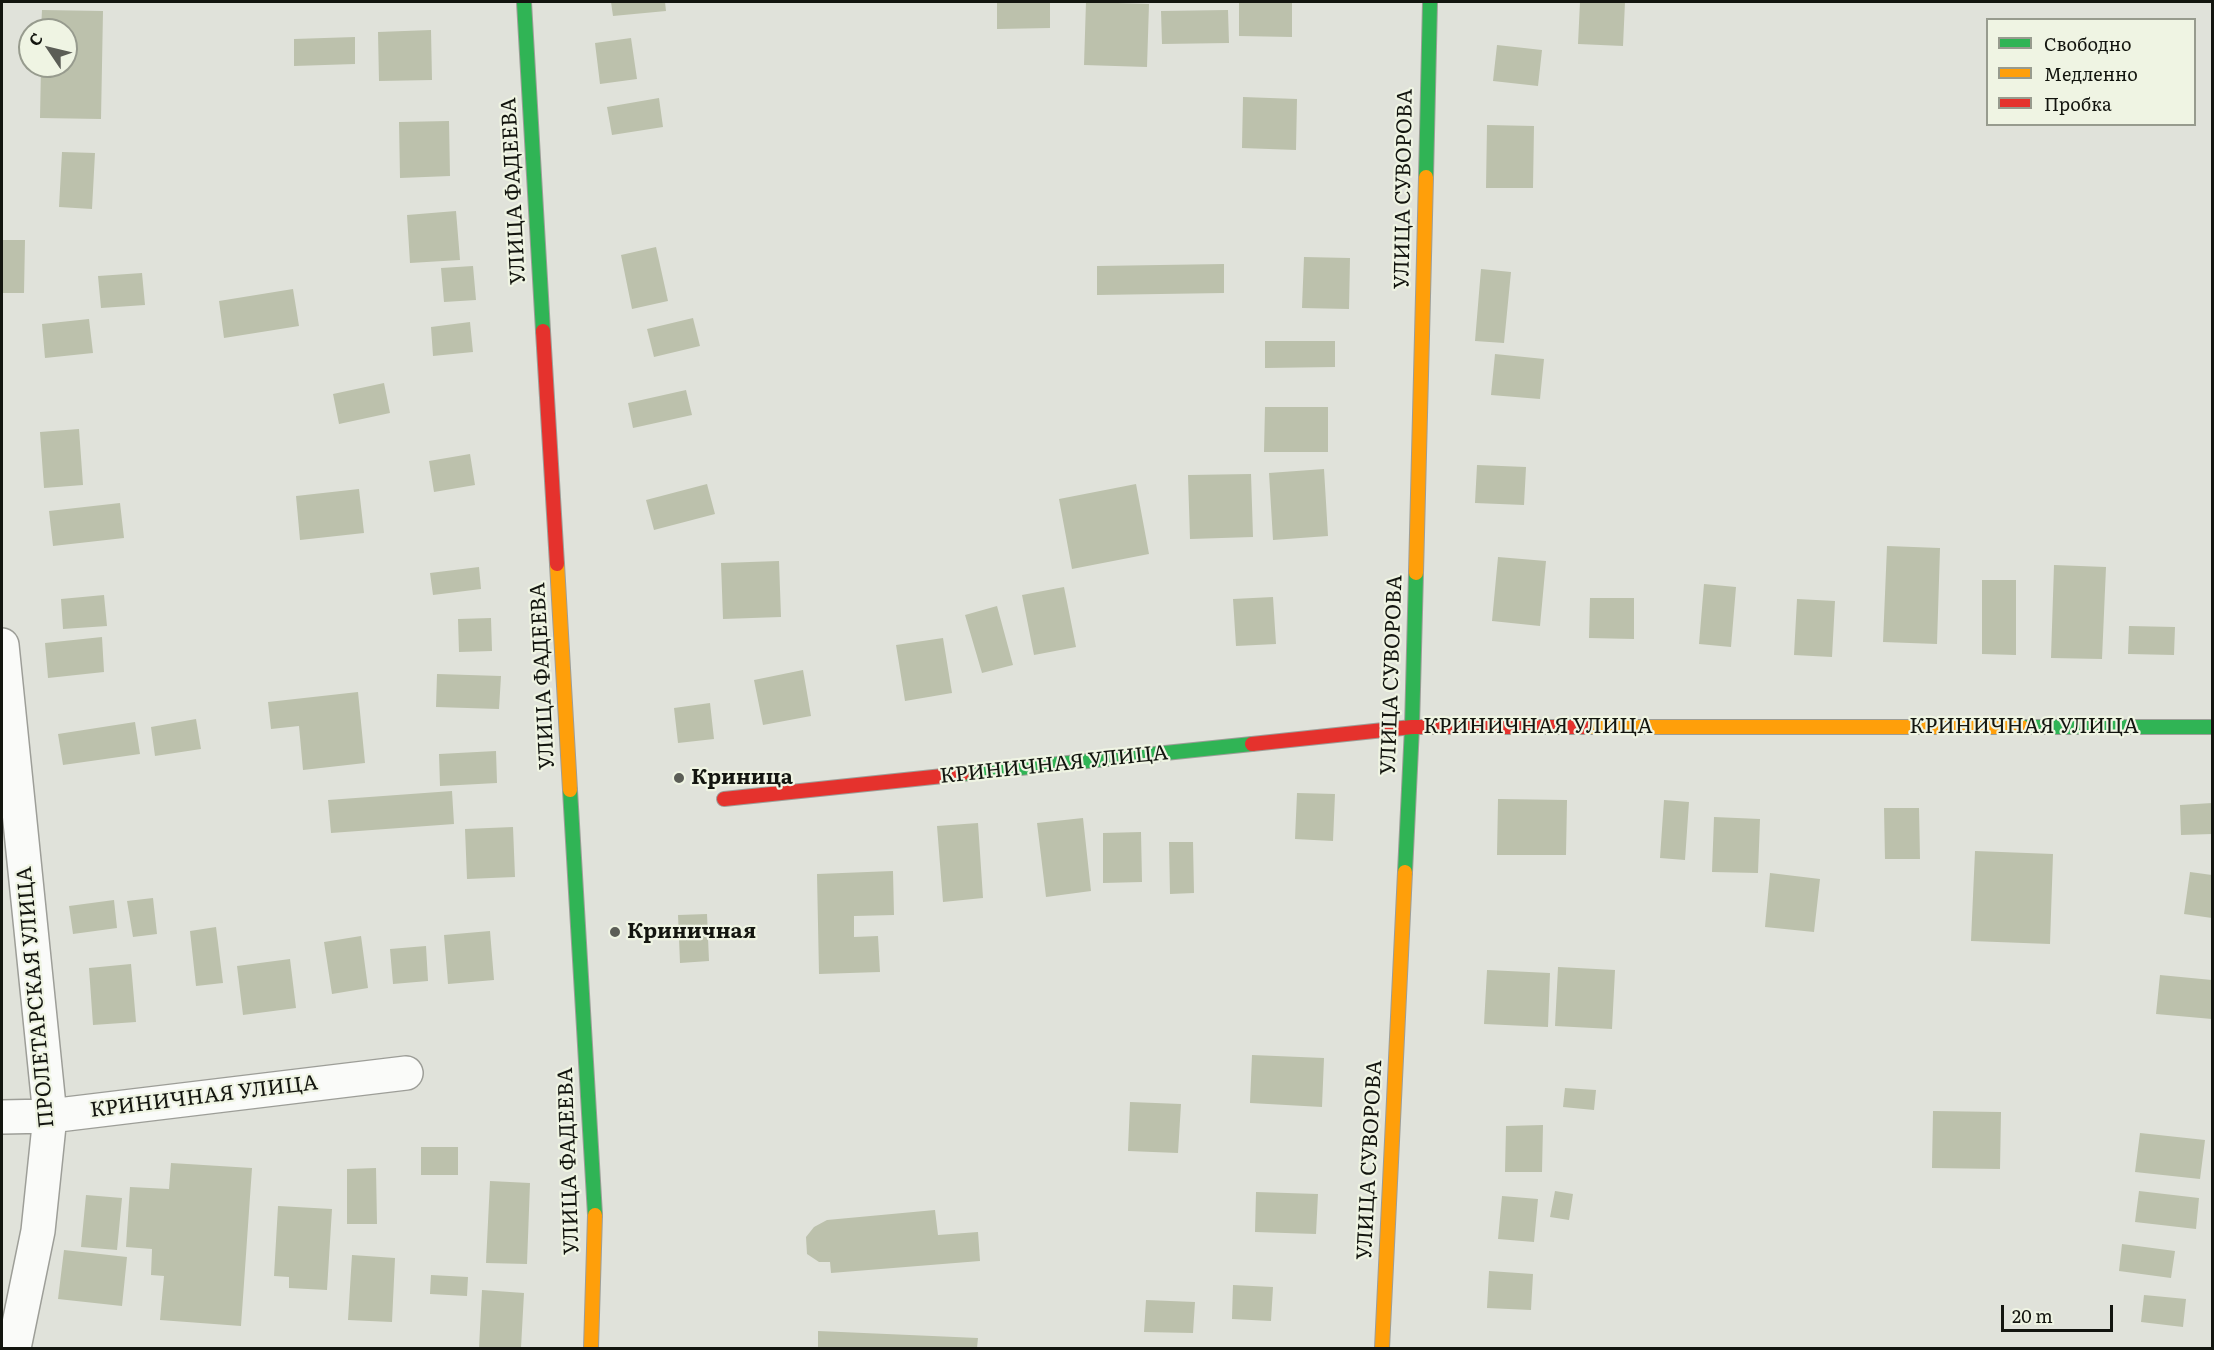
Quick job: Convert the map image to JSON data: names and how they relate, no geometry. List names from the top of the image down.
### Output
{
  "streets": {
    "street": [
      "УЛИЦА СУВОРОВА",
      "УЛИЦА ФАДЕЕВА",
      "КРИНИЧНАЯ УЛИЦА",
      "ПРОЛЕТАРСКАЯ УЛИЦА"
    ]
  },
  "crossings": [
    ["УЛИЦА СУВОРОВА", "КРИНИЧНАЯ УЛИЦА"],
    ["КРИНИЧНАЯ УЛИЦА", "ПРОЛЕТАРСКАЯ УЛИЦА"]
  ],
  "places": ["Криница", "Криничная"],
  "legend": ["Свободно", "Медленно", "Пробка"],
  "scale_bar": "20 m",
  "north": "top left"
}
